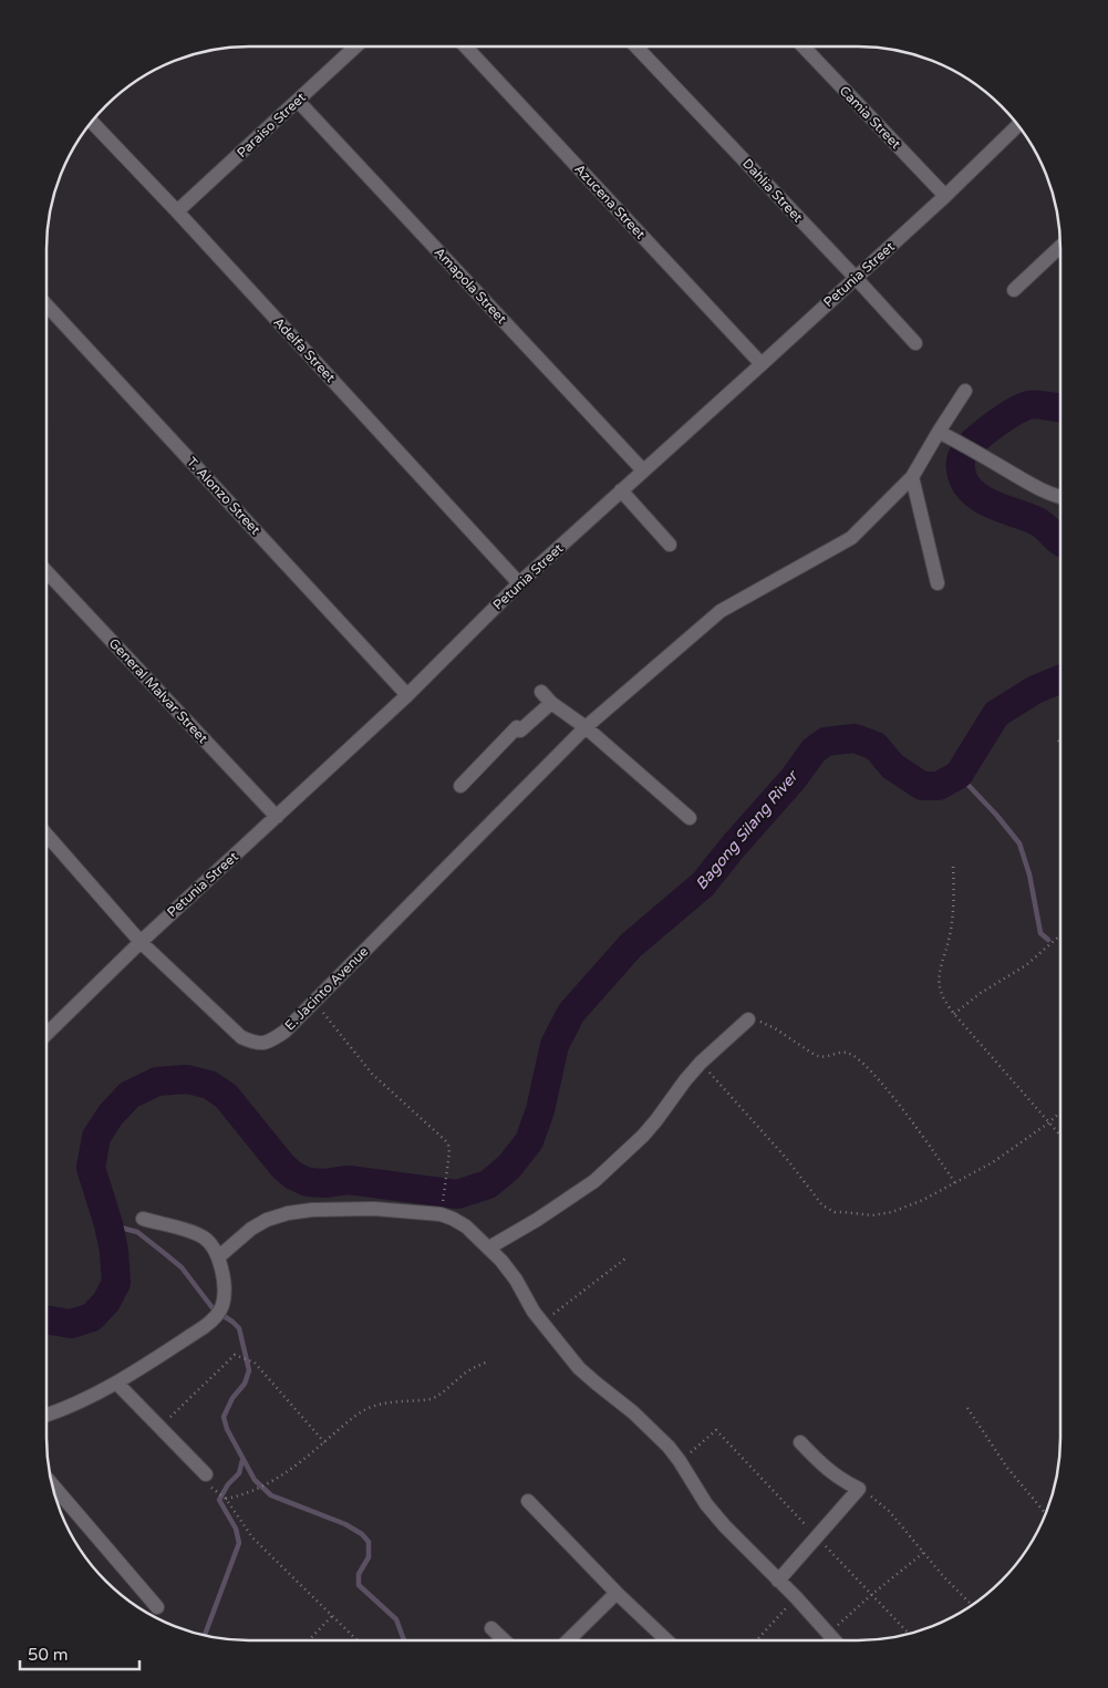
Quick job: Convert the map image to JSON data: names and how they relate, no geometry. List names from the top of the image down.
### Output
{
  "streets": {
    "street": [
      "Camia Street",
      "Paraiso Street",
      "Dahlia Street",
      "Azucena Street",
      "Petunia Street",
      "Amapola Street",
      "Adelfa Street",
      "T. Alonzo Street",
      "General Malvar Street",
      "E. Jacinto Avenue"
    ]
  },
  "crossings": [
    ["Camia Street", "Petunia Street"],
    ["Paraiso Street", "Amapola Street"],
    ["Paraiso Street", "Adelfa Street"],
    ["Dahlia Street", "Petunia Street"],
    ["Azucena Street", "Petunia Street"],
    ["Petunia Street", "Amapola Street"],
    ["Petunia Street", "Adelfa Street"],
    ["Petunia Street", "T. Alonzo Street"],
    ["Petunia Street", "General Malvar Street"],
    ["Petunia Street", "E. Jacinto Avenue"]
  ],
  "water": ["Bagong Silang River"],
  "scale_bar": "50 m"
}
